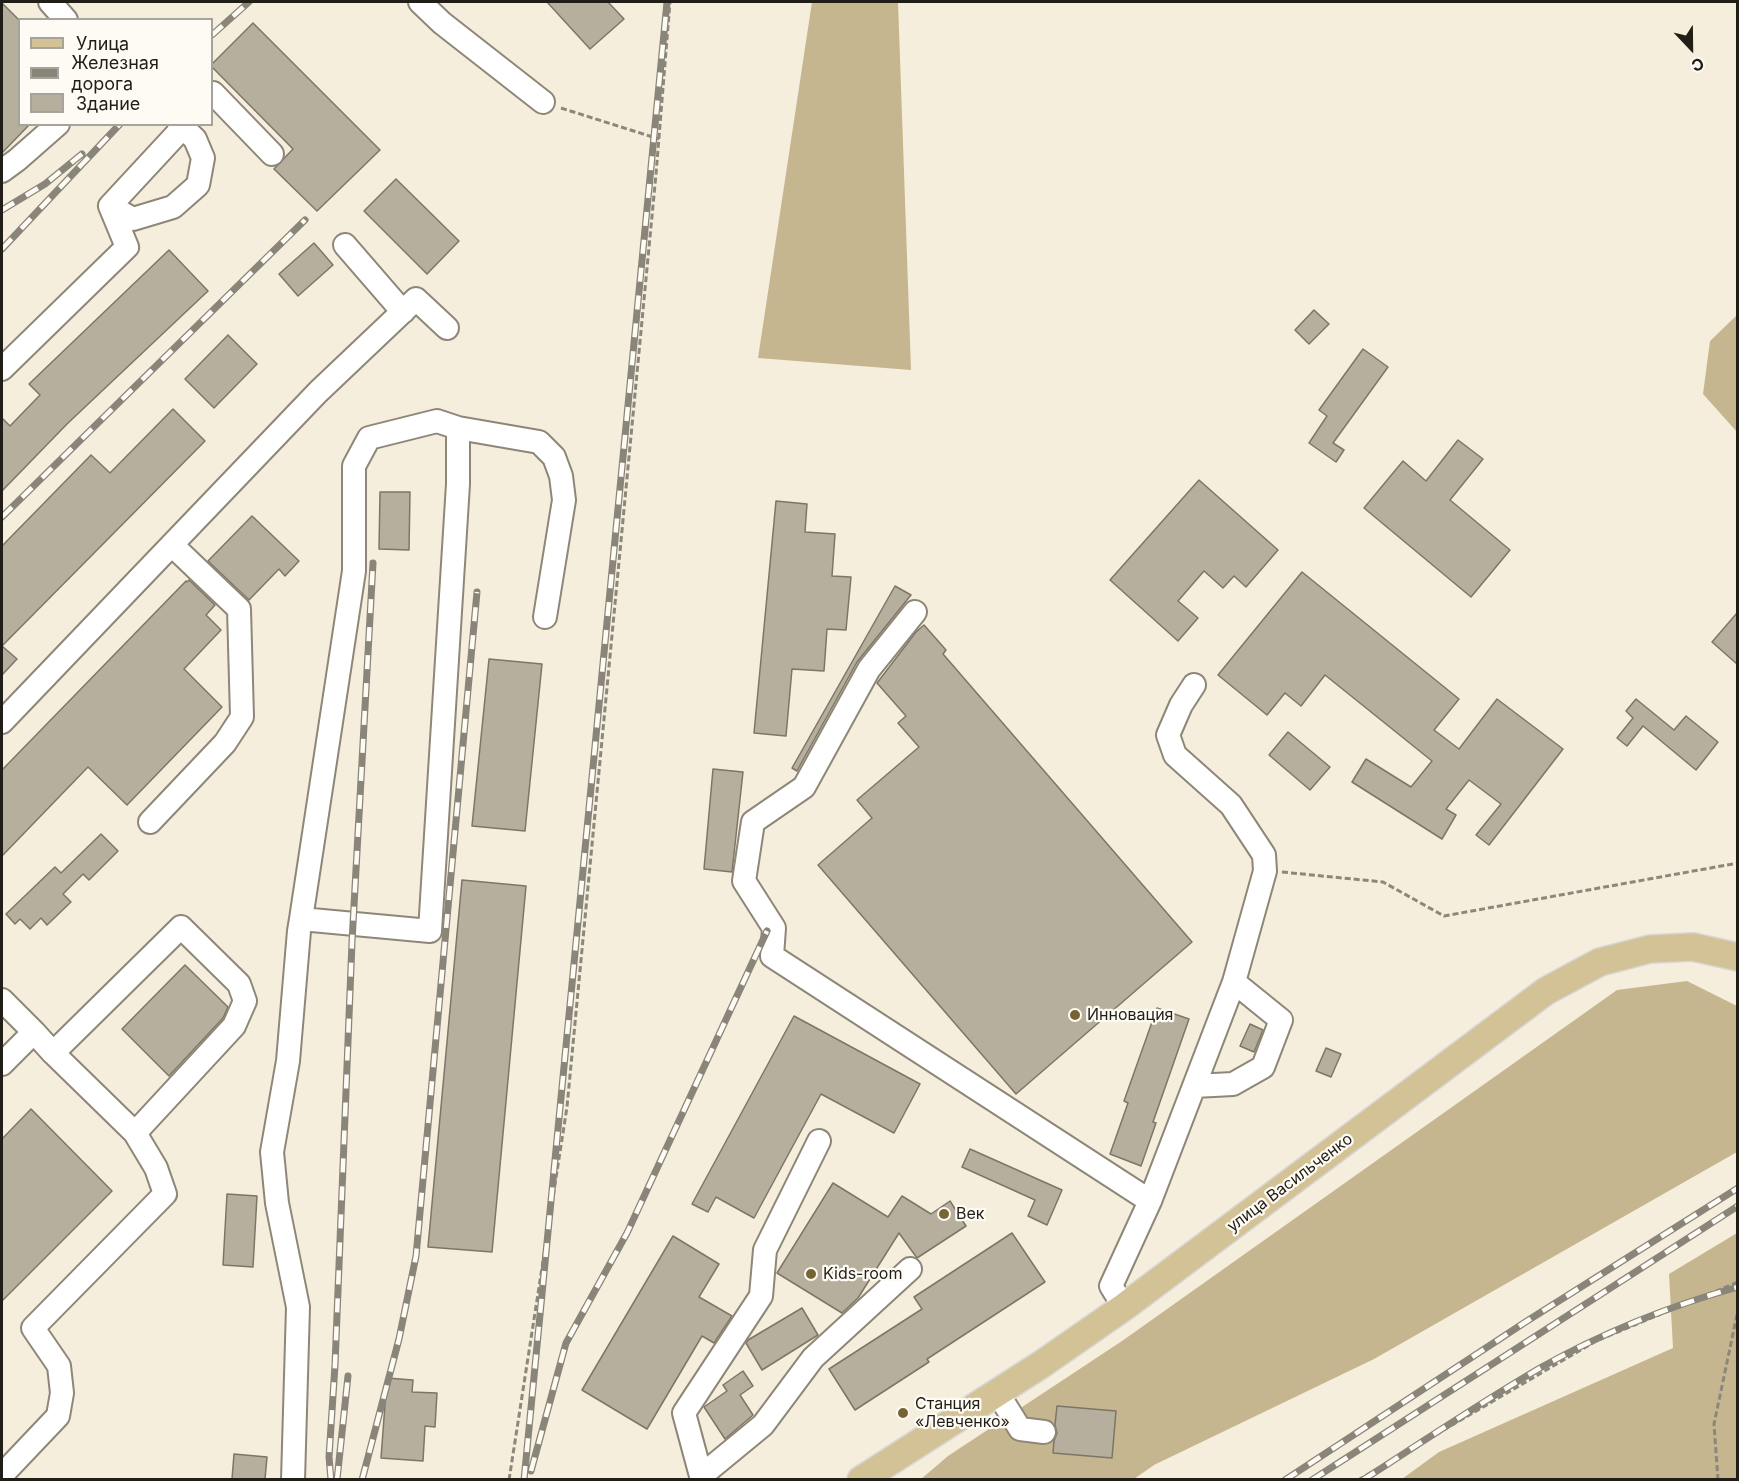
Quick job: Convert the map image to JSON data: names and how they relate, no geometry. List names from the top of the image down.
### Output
{
  "streets": {
    "main road": ["улица Васильченко"]
  },
  "places": [
    "Инновация",
    "Век",
    "Kids-room",
    "Станция «Левченко»"
  ],
  "legend": ["Улица", "Железная дорога", "Здание"],
  "north": "bottom"
}
